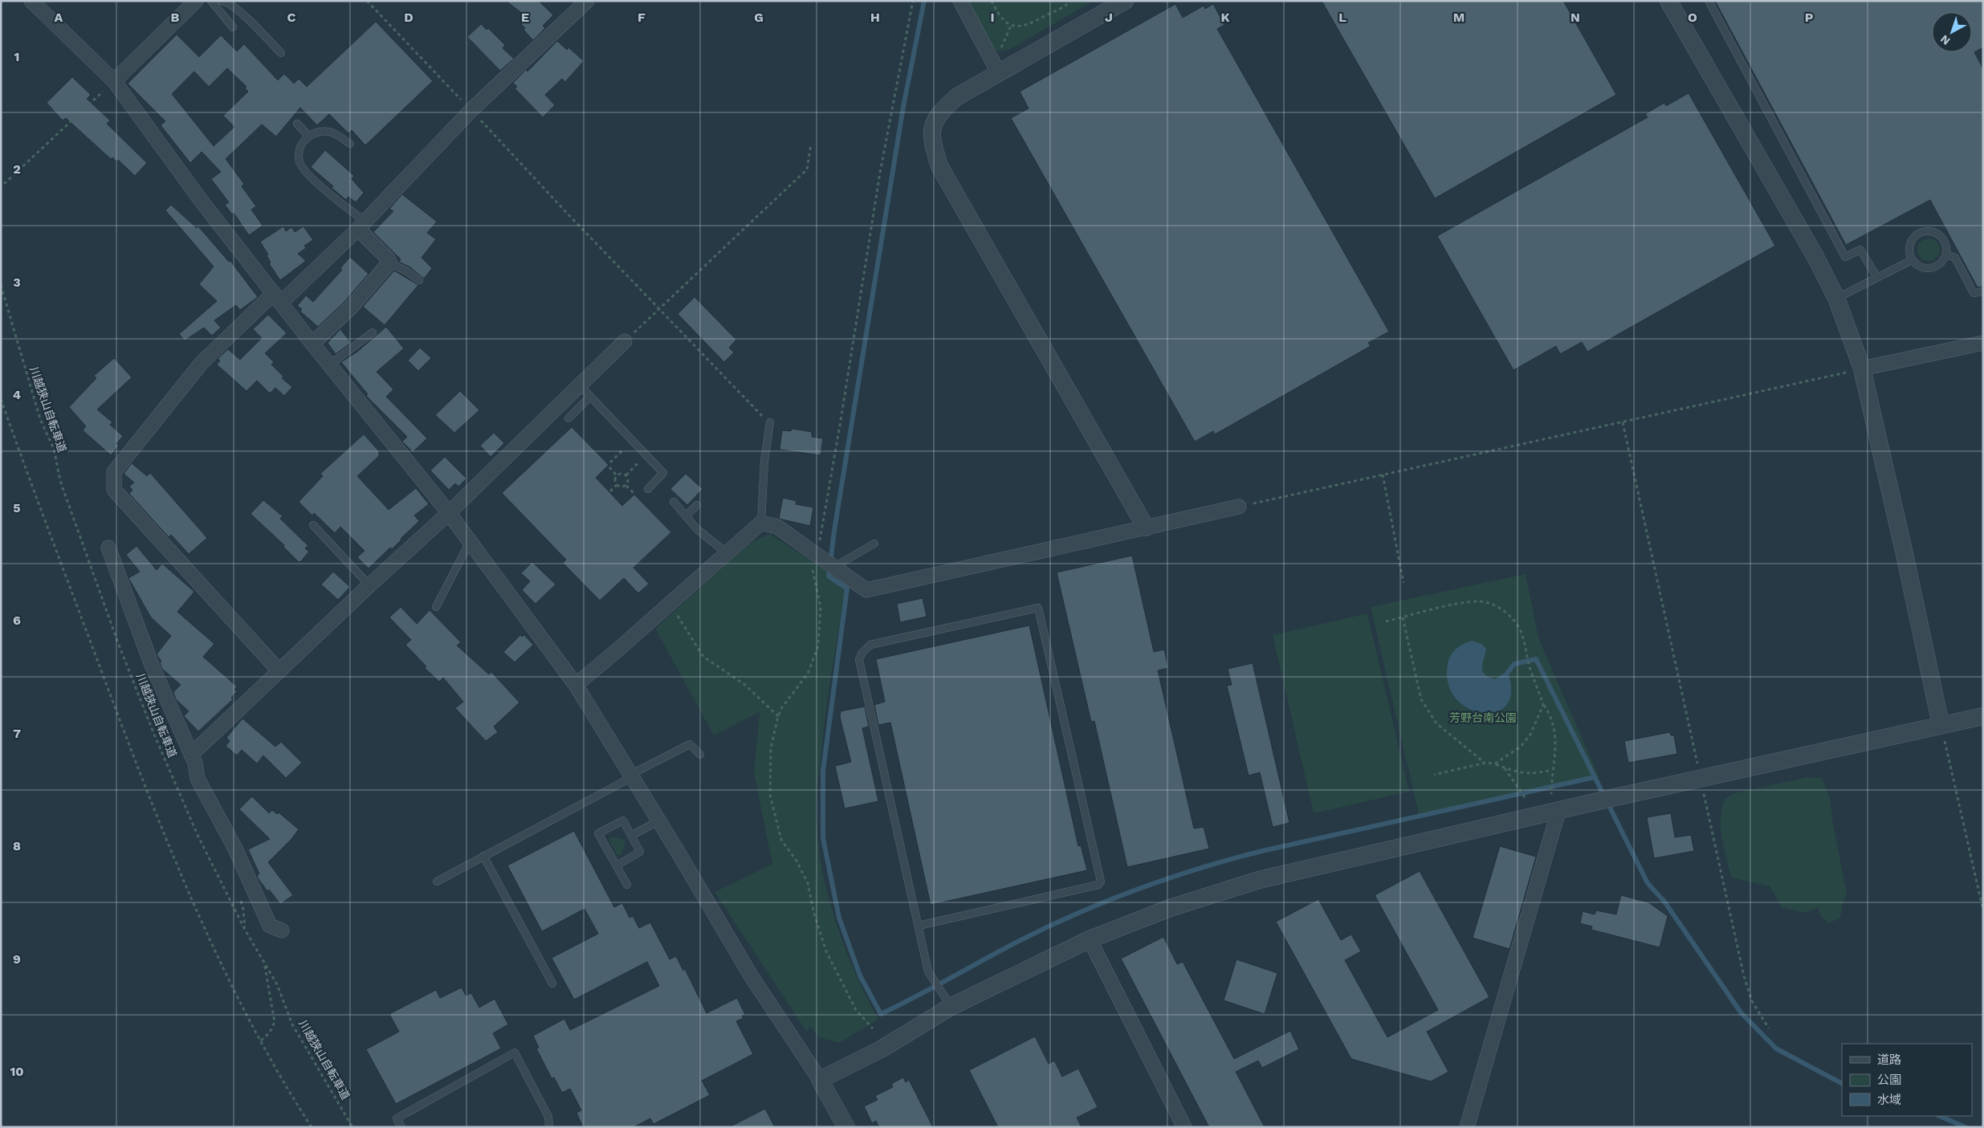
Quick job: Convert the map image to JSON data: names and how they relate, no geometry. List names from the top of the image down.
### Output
{
  "streets": {
    "path": ["川越狭山自転車道"]
  },
  "parks": ["芳野台南公園"],
  "legend": ["道路", "公園", "水域"],
  "north": "bottom left",
  "grid": {
    "columns": [
      "A",
      "B",
      "C",
      "D",
      "E",
      "F",
      "G",
      "H",
      "I",
      "J",
      "K",
      "L",
      "M",
      "N",
      "O",
      "P"
    ],
    "rows": [
      "1",
      "2",
      "3",
      "4",
      "5",
      "6",
      "7",
      "8",
      "9",
      "10"
    ]
  }
}
